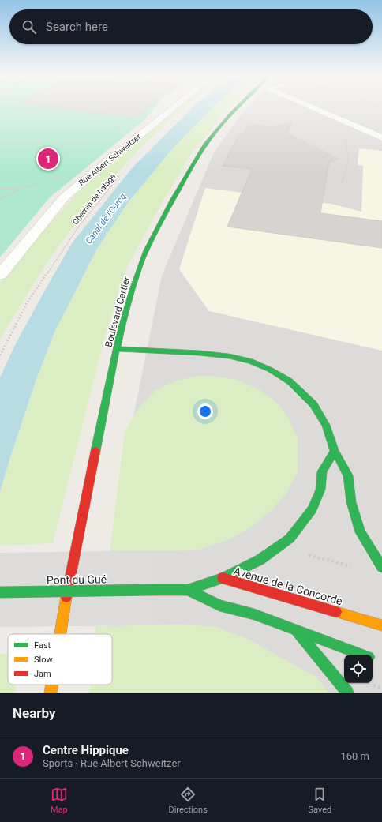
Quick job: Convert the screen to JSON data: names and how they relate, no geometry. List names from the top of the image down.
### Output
{
  "streets": {
    "street": [
      "Rue Albert Schweitzer",
      "Boulevard Cartier",
      "Pont du Gué",
      "Avenue de la Concorde"
    ],
    "path": ["Chemin de halage"]
  },
  "crossings": [
    ["Pont du Gué", "Avenue de la Concorde"]
  ],
  "water": ["Canal de l'Ourcq"],
  "legend": ["Fast", "Slow", "Jam"],
  "page": {
    "search": "Search here",
    "pins": "1",
    "heading": "Nearby",
    "list": [
      {
        "mark": "1",
        "name": "Centre Hippique",
        "note": "Sports · Rue Albert Schweitzer",
        "value": "160 m"
      }
    ],
    "nav": ["Map", "Directions", "Saved"]
  }
}
